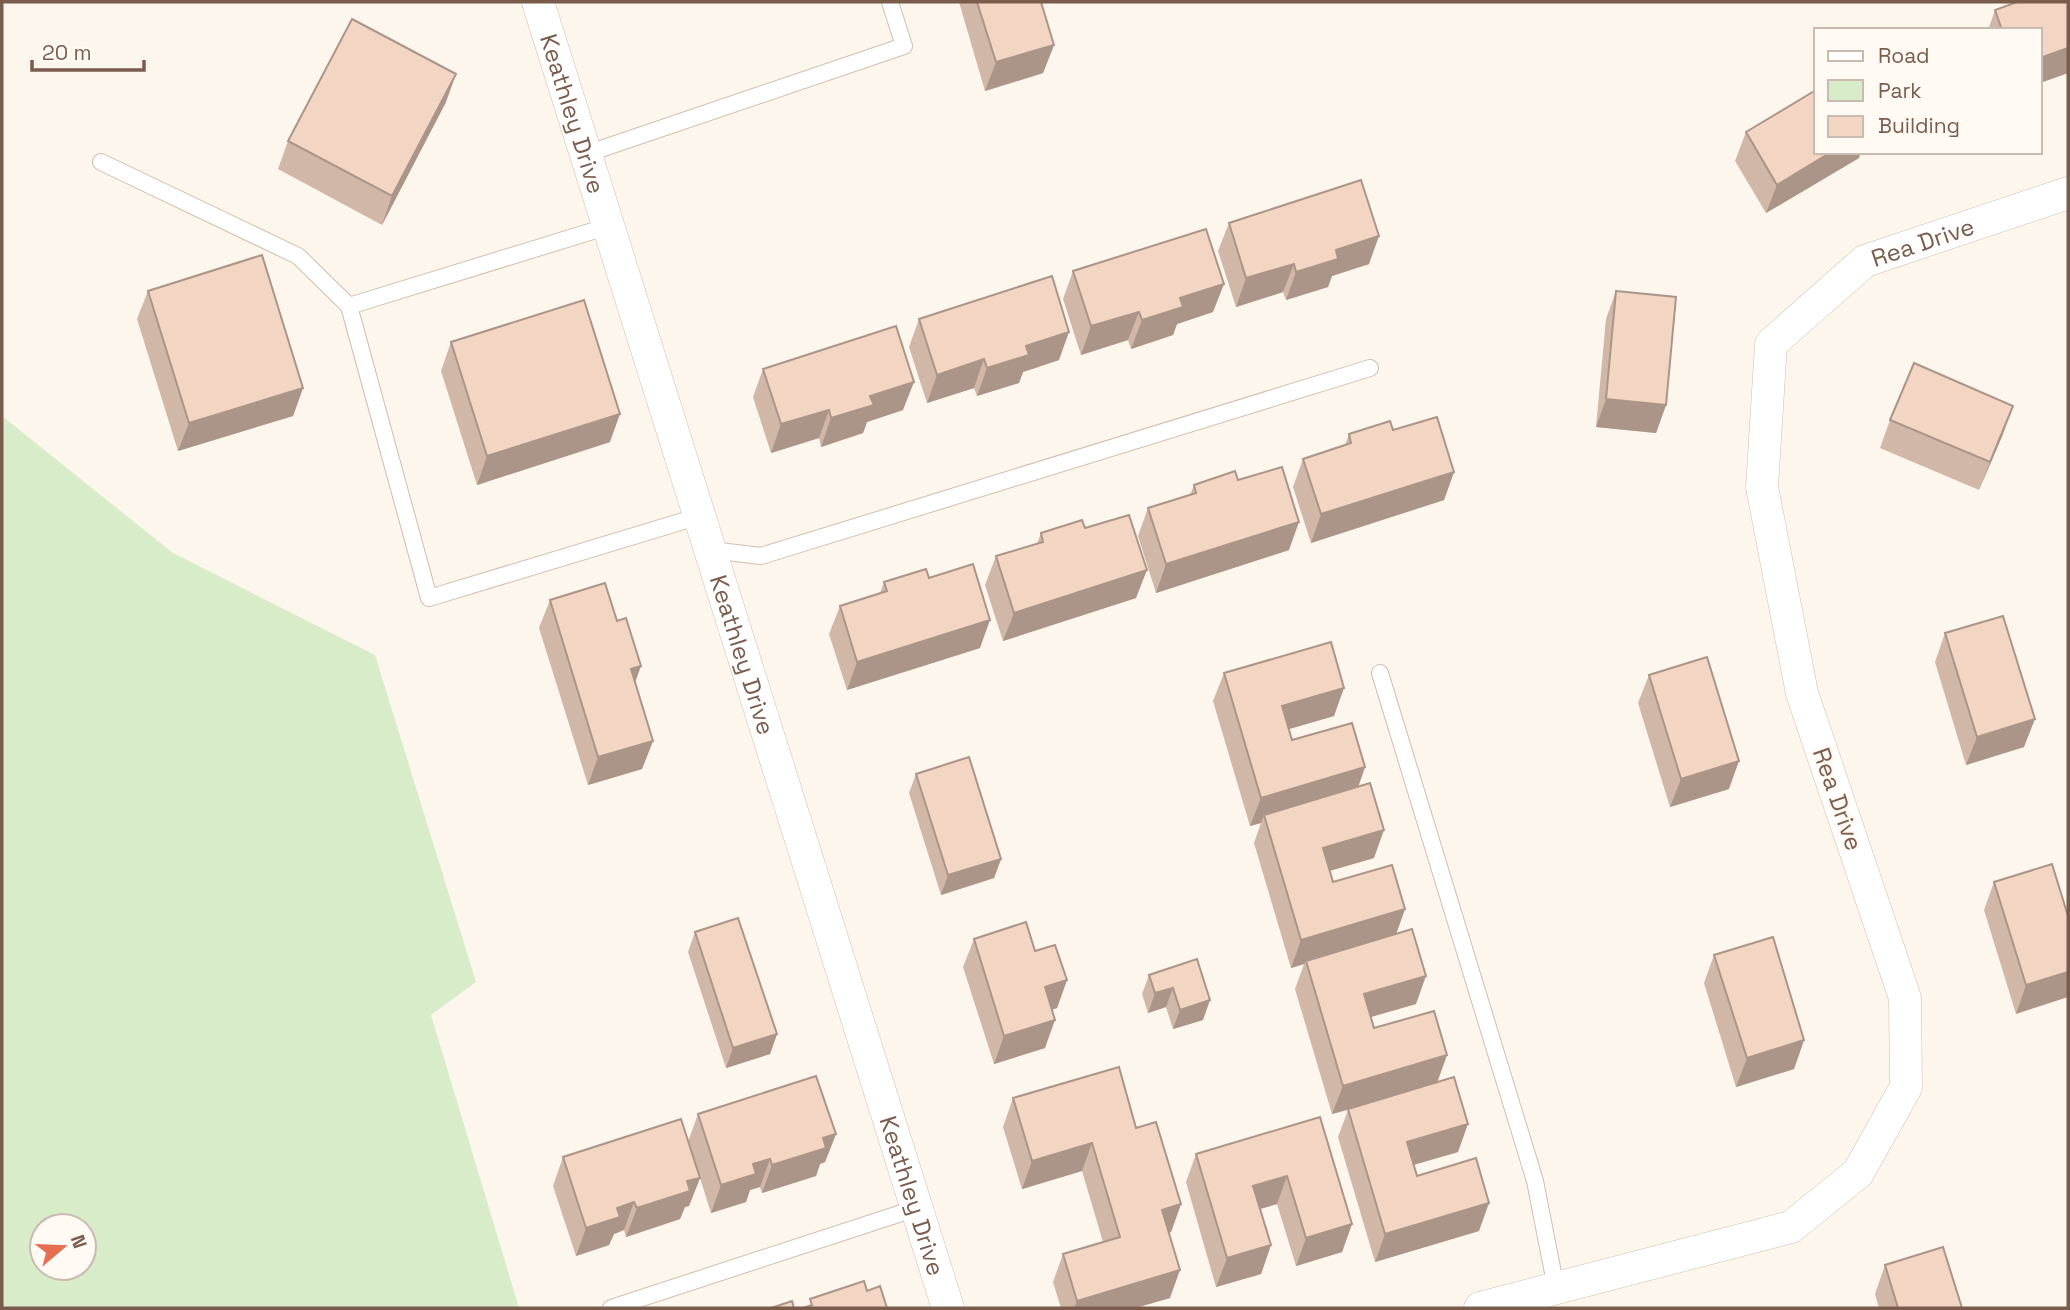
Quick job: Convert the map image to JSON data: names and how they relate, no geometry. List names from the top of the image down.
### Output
{
  "streets": {
    "street": ["Keathley Drive", "Rea Drive"]
  },
  "legend": ["Road", "Park", "Building"],
  "scale_bar": "20 m",
  "north": "right"
}
